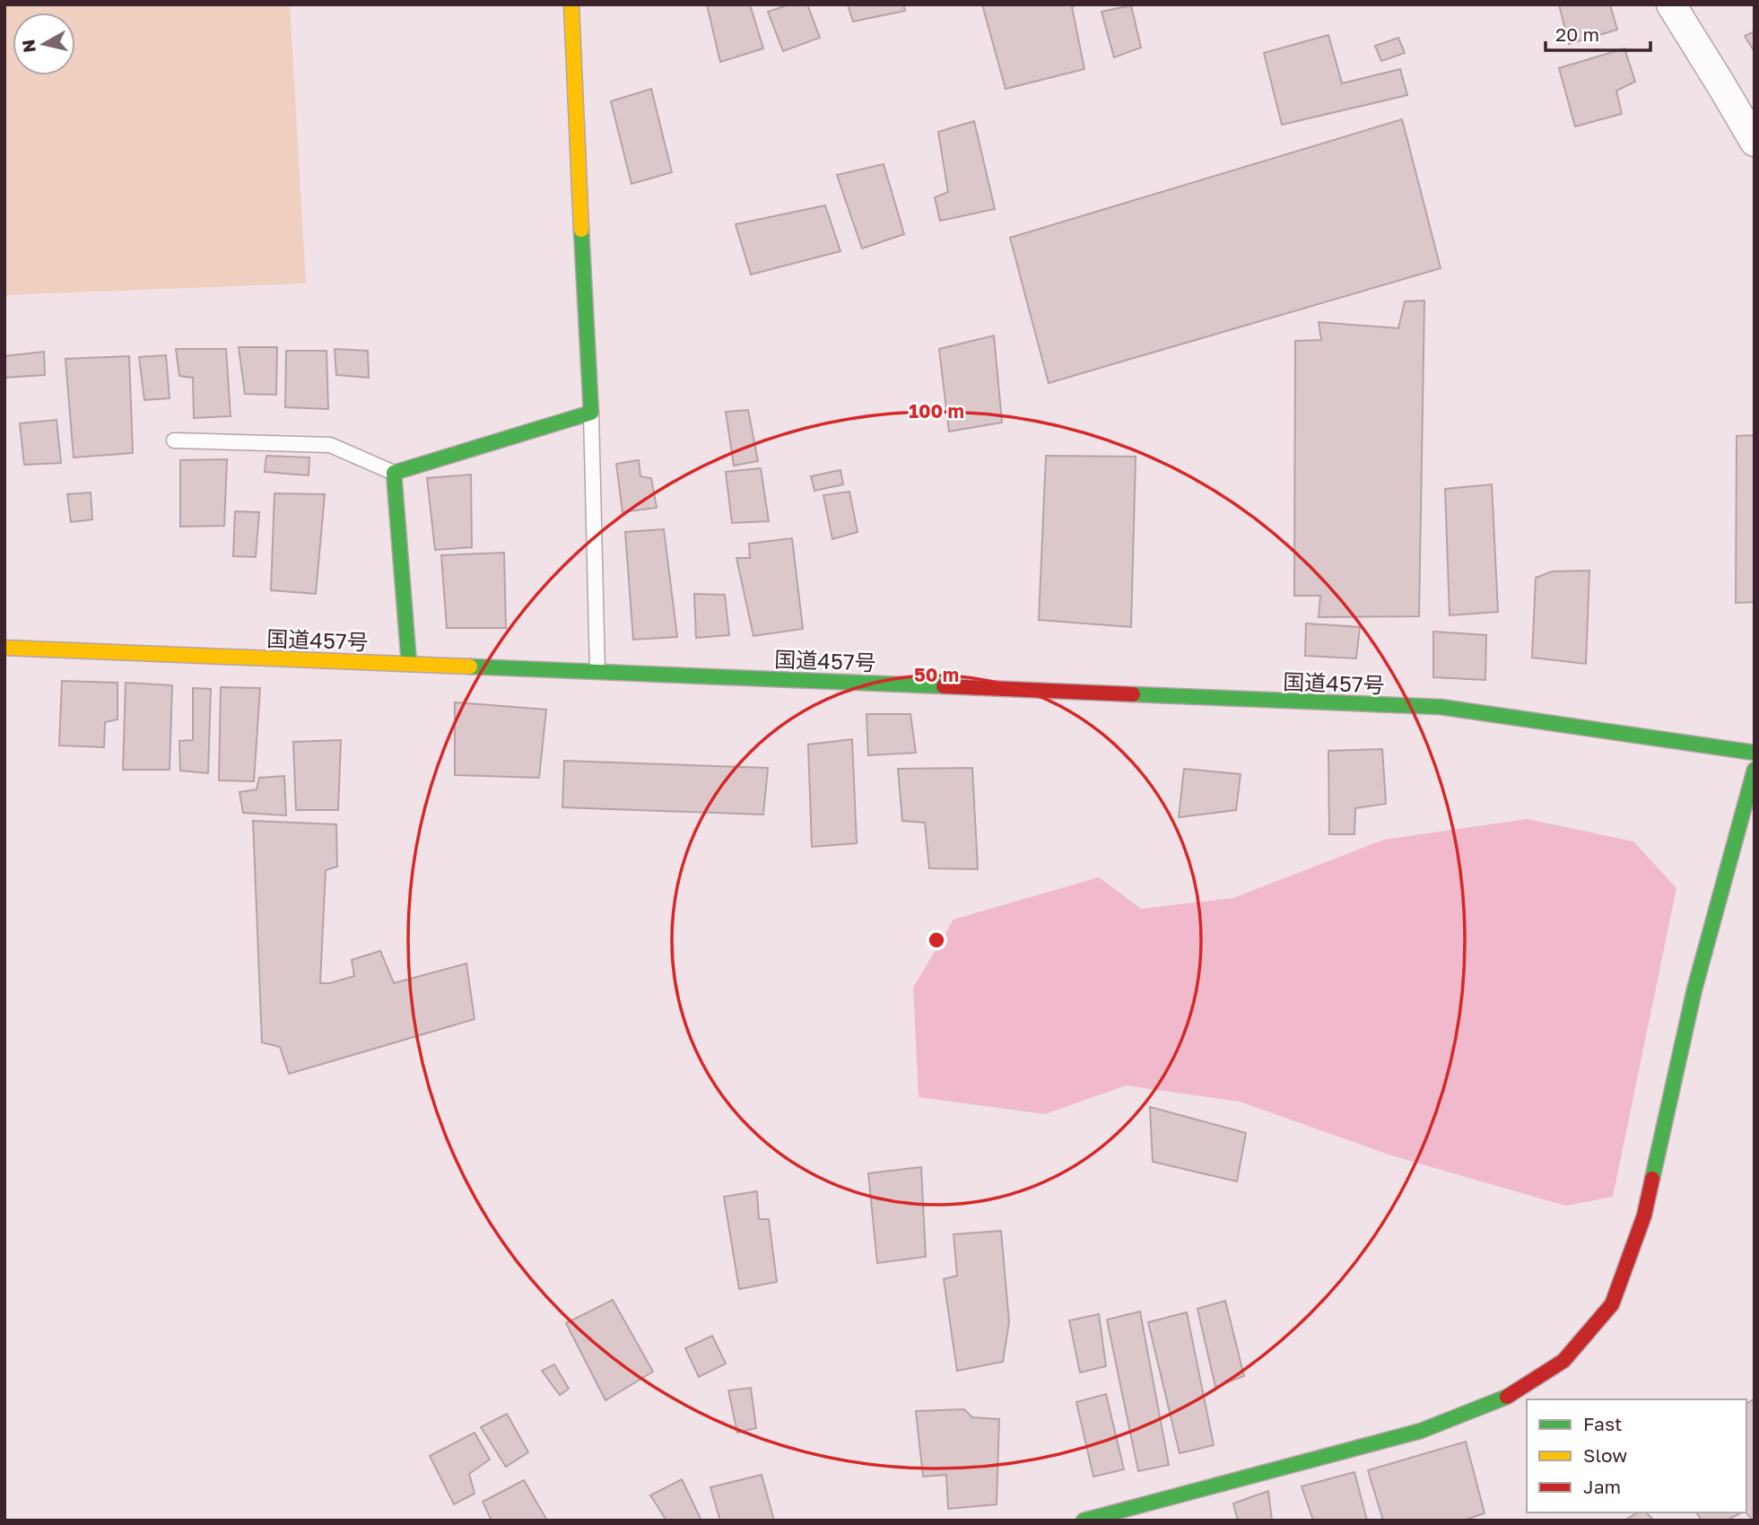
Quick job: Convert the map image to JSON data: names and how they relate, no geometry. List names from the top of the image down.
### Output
{
  "streets": {
    "main road": ["国道457号"]
  },
  "legend": ["Fast", "Slow", "Jam"],
  "scale_bar": "20 m",
  "north": "left",
  "rings": ["100 m", "50 m"]
}
